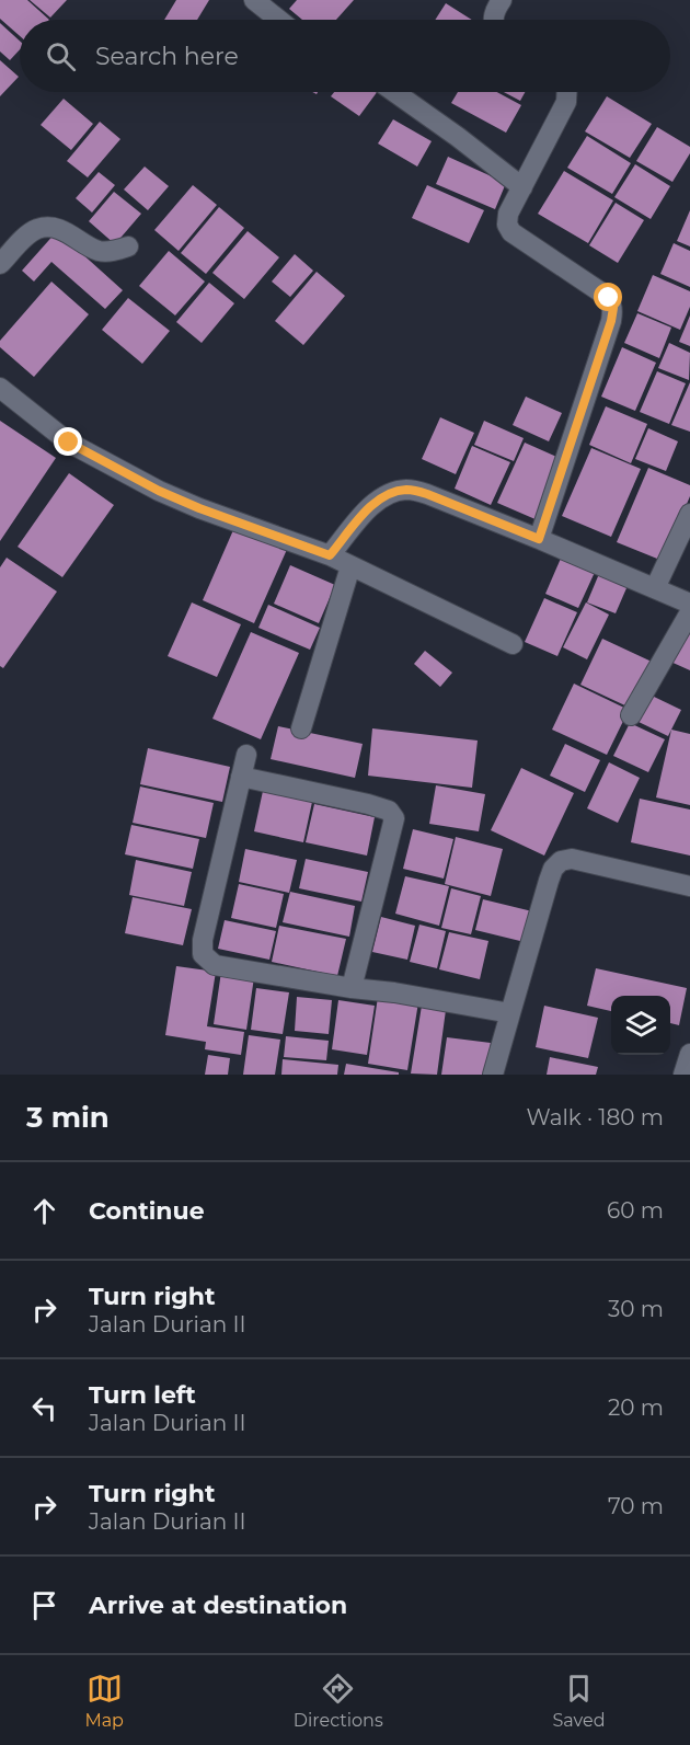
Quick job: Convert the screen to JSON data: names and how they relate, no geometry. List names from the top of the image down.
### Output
{
  "page": {
    "search": "Search here",
    "heading": ["3 min", "Walk · 180 m"],
    "list": [
      ["Continue", "60 m"],
      ["Turn right", "Jalan Durian II", "30 m"],
      ["Turn left", "Jalan Durian II", "20 m"],
      ["Turn right", "Jalan Durian II", "70 m"],
      "Arrive at destination"
    ],
    "nav": ["Map", "Directions", "Saved"]
  }
}
